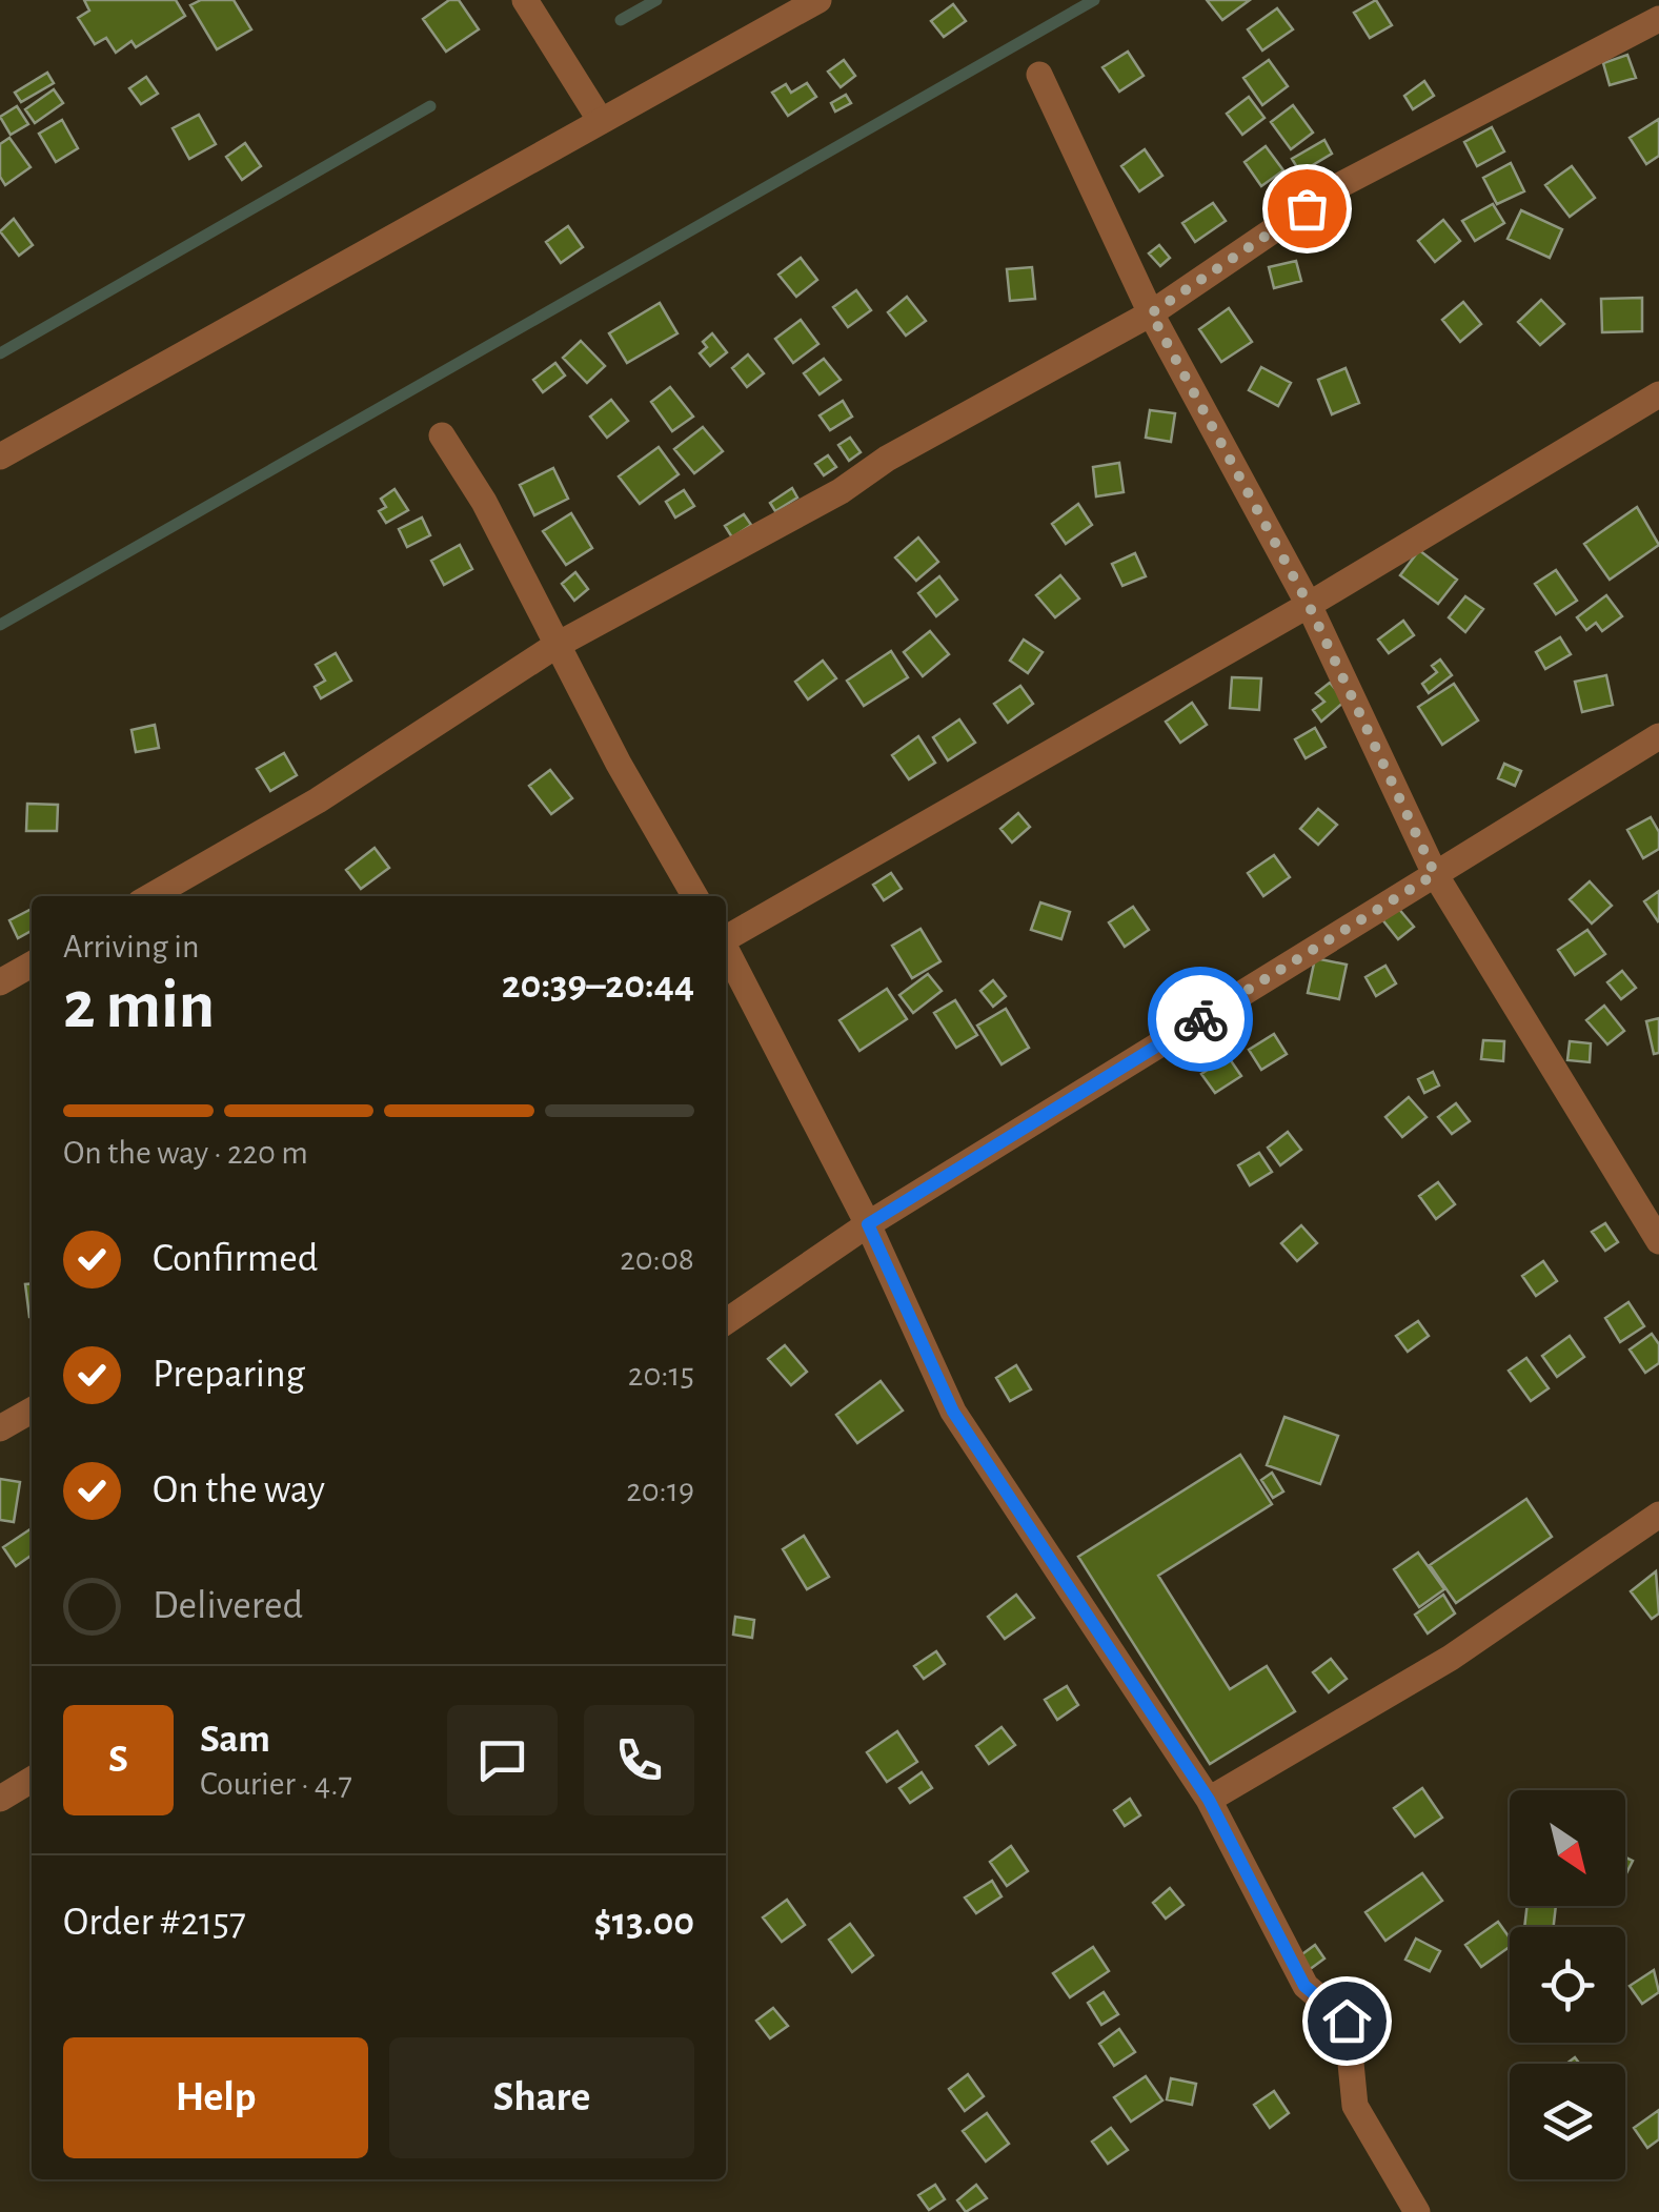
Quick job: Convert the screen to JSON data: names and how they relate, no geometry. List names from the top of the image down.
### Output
{
  "north": "bottom right",
  "page": {
    "heading": ["2 min", "Arriving in", "20:39–20:44"],
    "panel": [
      "Sam",
      "Courier · 4.7",
      "Order #2157",
      "$13.00"
    ],
    "bar": "On the way · 220 m",
    "list": [
      ["Confirmed", "20:08"],
      ["Preparing", "20:15"],
      ["On the way", "20:19"],
      "Delivered"
    ],
    "round": "S",
    "buttons": ["Help", "Share"]
  }
}
